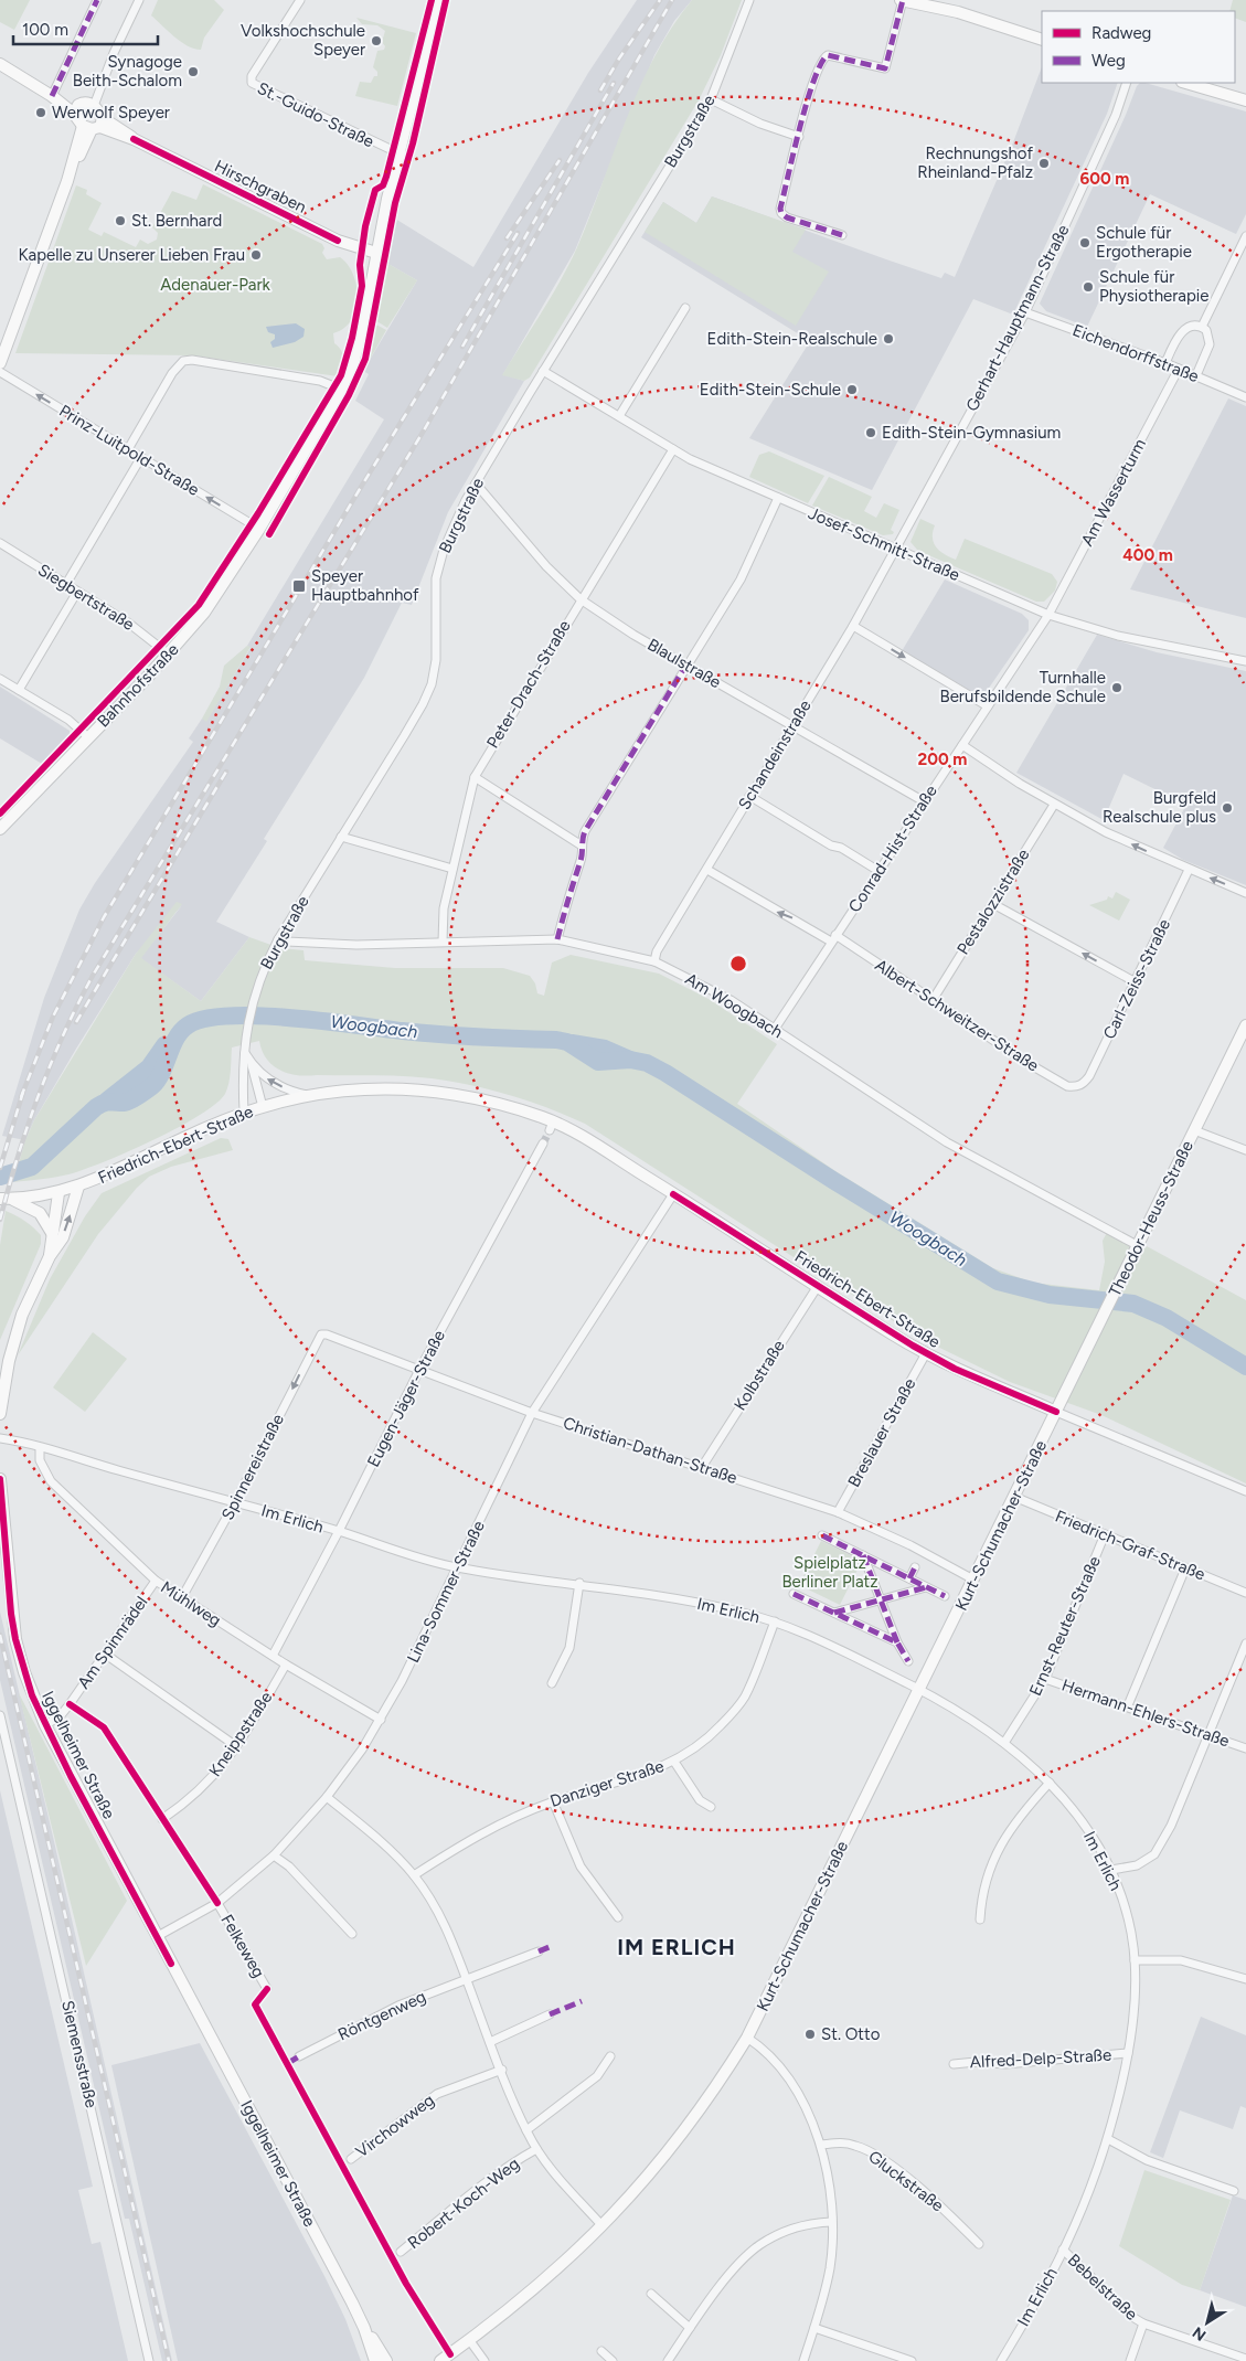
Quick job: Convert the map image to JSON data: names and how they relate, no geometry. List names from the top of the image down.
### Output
{
  "streets": {
    "main road": [
      "Hirschgraben",
      "Bahnhofstraße",
      "Friedrich-Ebert-Straße",
      "Theodor-Heuss-Straße",
      "Kurt-Schumacher-Straße",
      "Iggelheimer Straße"
    ],
    "street": [
      "St.-Guido-Straße",
      "Burgstraße",
      "Gerhart-Hauptmann-Straße",
      "Eichendorffstraße",
      "Prinz-Luitpold-Straße",
      "Am Wasserturm",
      "Josef-Schmitt-Straße",
      "Siegbertstraße",
      "Blaulstraße",
      "Peter-Drach-Straße",
      "Schandeinstraße",
      "Conrad-Hist-Straße",
      "Pestalozzistraße",
      "Carl-Zeiss-Straße",
      "Am Woogbach",
      "Albert-Schweitzer-Straße",
      "Kolbstraße",
      "Eugen-Jäger-Straße",
      "Breslauer Straße",
      "Christian-Dathan-Straße",
      "Spinnereistraße",
      "Im Erlich",
      "Friedrich-Graf-Straße",
      "Lina-Sommer-Straße",
      "Mühlweg",
      "Ernst-Reuter-Straße",
      "Am Spinnrädel",
      "Hermann-Ehlers-Straße",
      "Kneippstraße",
      "Danziger Straße",
      "Felkeweg",
      "Röntgenweg",
      "Siemensstraße",
      "Alfred-Delp-Straße",
      "Virchowweg",
      "Gluckstraße",
      "Robert-Koch-Weg",
      "Bebelstraße"
    ]
  },
  "crossings": [
    ["St.-Guido-Straße", "Bahnhofstraße"],
    ["Burgstraße", "Josef-Schmitt-Straße"],
    ["Burgstraße", "Blaulstraße"],
    ["Burgstraße", "Am Woogbach"],
    ["Burgstraße", "Friedrich-Ebert-Straße"],
    ["Hirschgraben", "Bahnhofstraße"],
    ["Gerhart-Hauptmann-Straße", "Eichendorffstraße"],
    ["Gerhart-Hauptmann-Straße", "Josef-Schmitt-Straße"],
    ["Gerhart-Hauptmann-Straße", "Schandeinstraße"],
    ["Eichendorffstraße", "Am Wasserturm"],
    ["Prinz-Luitpold-Straße", "Bahnhofstraße"],
    ["Am Wasserturm", "Josef-Schmitt-Straße"],
    ["Am Wasserturm", "Conrad-Hist-Straße"],
    ["Josef-Schmitt-Straße", "Peter-Drach-Straße"],
    ["Josef-Schmitt-Straße", "Schandeinstraße"],
    ["Josef-Schmitt-Straße", "Conrad-Hist-Straße"],
    ["Siegbertstraße", "Bahnhofstraße"],
    ["Blaulstraße", "Peter-Drach-Straße"],
    ["Blaulstraße", "Schandeinstraße"],
    ["Blaulstraße", "Conrad-Hist-Straße"],
    ["Peter-Drach-Straße", "Am Woogbach"],
    ["Schandeinstraße", "Am Woogbach"],
    ["Schandeinstraße", "Albert-Schweitzer-Straße"],
    ["Conrad-Hist-Straße", "Am Woogbach"],
    ["Conrad-Hist-Straße", "Albert-Schweitzer-Straße"],
    ["Pestalozzistraße", "Albert-Schweitzer-Straße"],
    ["Carl-Zeiss-Straße", "Albert-Schweitzer-Straße"],
    ["Am Woogbach", "Theodor-Heuss-Straße"],
    ["Friedrich-Ebert-Straße", "Theodor-Heuss-Straße"],
    ["Friedrich-Ebert-Straße", "Kolbstraße"],
    ["Friedrich-Ebert-Straße", "Breslauer Straße"],
    ["Friedrich-Ebert-Straße", "Kurt-Schumacher-Straße"],
    ["Friedrich-Ebert-Straße", "Lina-Sommer-Straße"],
    ["Theodor-Heuss-Straße", "Kurt-Schumacher-Straße"],
    ["Kolbstraße", "Christian-Dathan-Straße"],
    ["Eugen-Jäger-Straße", "Christian-Dathan-Straße"],
    ["Eugen-Jäger-Straße", "Im Erlich"],
    ["Eugen-Jäger-Straße", "Mühlweg"],
    ["Breslauer Straße", "Christian-Dathan-Straße"],
    ["Christian-Dathan-Straße", "Spinnereistraße"],
    ["Christian-Dathan-Straße", "Kurt-Schumacher-Straße"],
    ["Christian-Dathan-Straße", "Lina-Sommer-Straße"],
    ["Spinnereistraße", "Im Erlich"],
    ["Spinnereistraße", "Mühlweg"],
    ["Im Erlich", "Kurt-Schumacher-Straße"],
    ["Im Erlich", "Lina-Sommer-Straße"],
    ["Im Erlich", "Mühlweg"],
    ["Im Erlich", "Ernst-Reuter-Straße"],
    ["Im Erlich", "Danziger Straße"],
    ["Im Erlich", "Alfred-Delp-Straße"],
    ["Im Erlich", "Bebelstraße"],
    ["Kurt-Schumacher-Straße", "Friedrich-Graf-Straße"],
    ["Friedrich-Graf-Straße", "Ernst-Reuter-Straße"],
    ["Lina-Sommer-Straße", "Mühlweg"],
    ["Lina-Sommer-Straße", "Iggelheimer Straße"],
    ["Lina-Sommer-Straße", "Felkeweg"],
    ["Mühlweg", "Am Spinnrädel"],
    ["Mühlweg", "Kneippstraße"],
    ["Ernst-Reuter-Straße", "Hermann-Ehlers-Straße"],
    ["Am Spinnrädel", "Iggelheimer Straße"]
  ],
  "one_way": ["Prinz-Luitpold-Straße", "Spinnereistraße"],
  "districts": ["IM ERLICH"],
  "water": ["Woogbach"],
  "parks": ["Adenauer-Park", "Spielplatz Berliner Platz"],
  "places": {
    "other": [
      "Volkshochschule Speyer",
      "Synagoge Beith-Schalom",
      "Werwolf Speyer",
      "Rechnungshof Rheinland-Pfalz",
      "St. Bernhard",
      "Schule für Ergotherapie",
      "Kapelle zu Unserer Lieben Frau",
      "Schule für Physiotherapie",
      "Edith-Stein-Realschule",
      "Edith-Stein-Schule",
      "Edith-Stein-Gymnasium",
      "Turnhalle Berufsbildende Schule",
      "Burgfeld Realschule plus",
      "St. Otto"
    ],
    "transit": ["Speyer Hauptbahnhof"]
  },
  "legend": ["Radweg", "Weg"],
  "scale_bar": "100 m",
  "north": "bottom left",
  "rings": ["600 m", "400 m", "200 m"]
}
